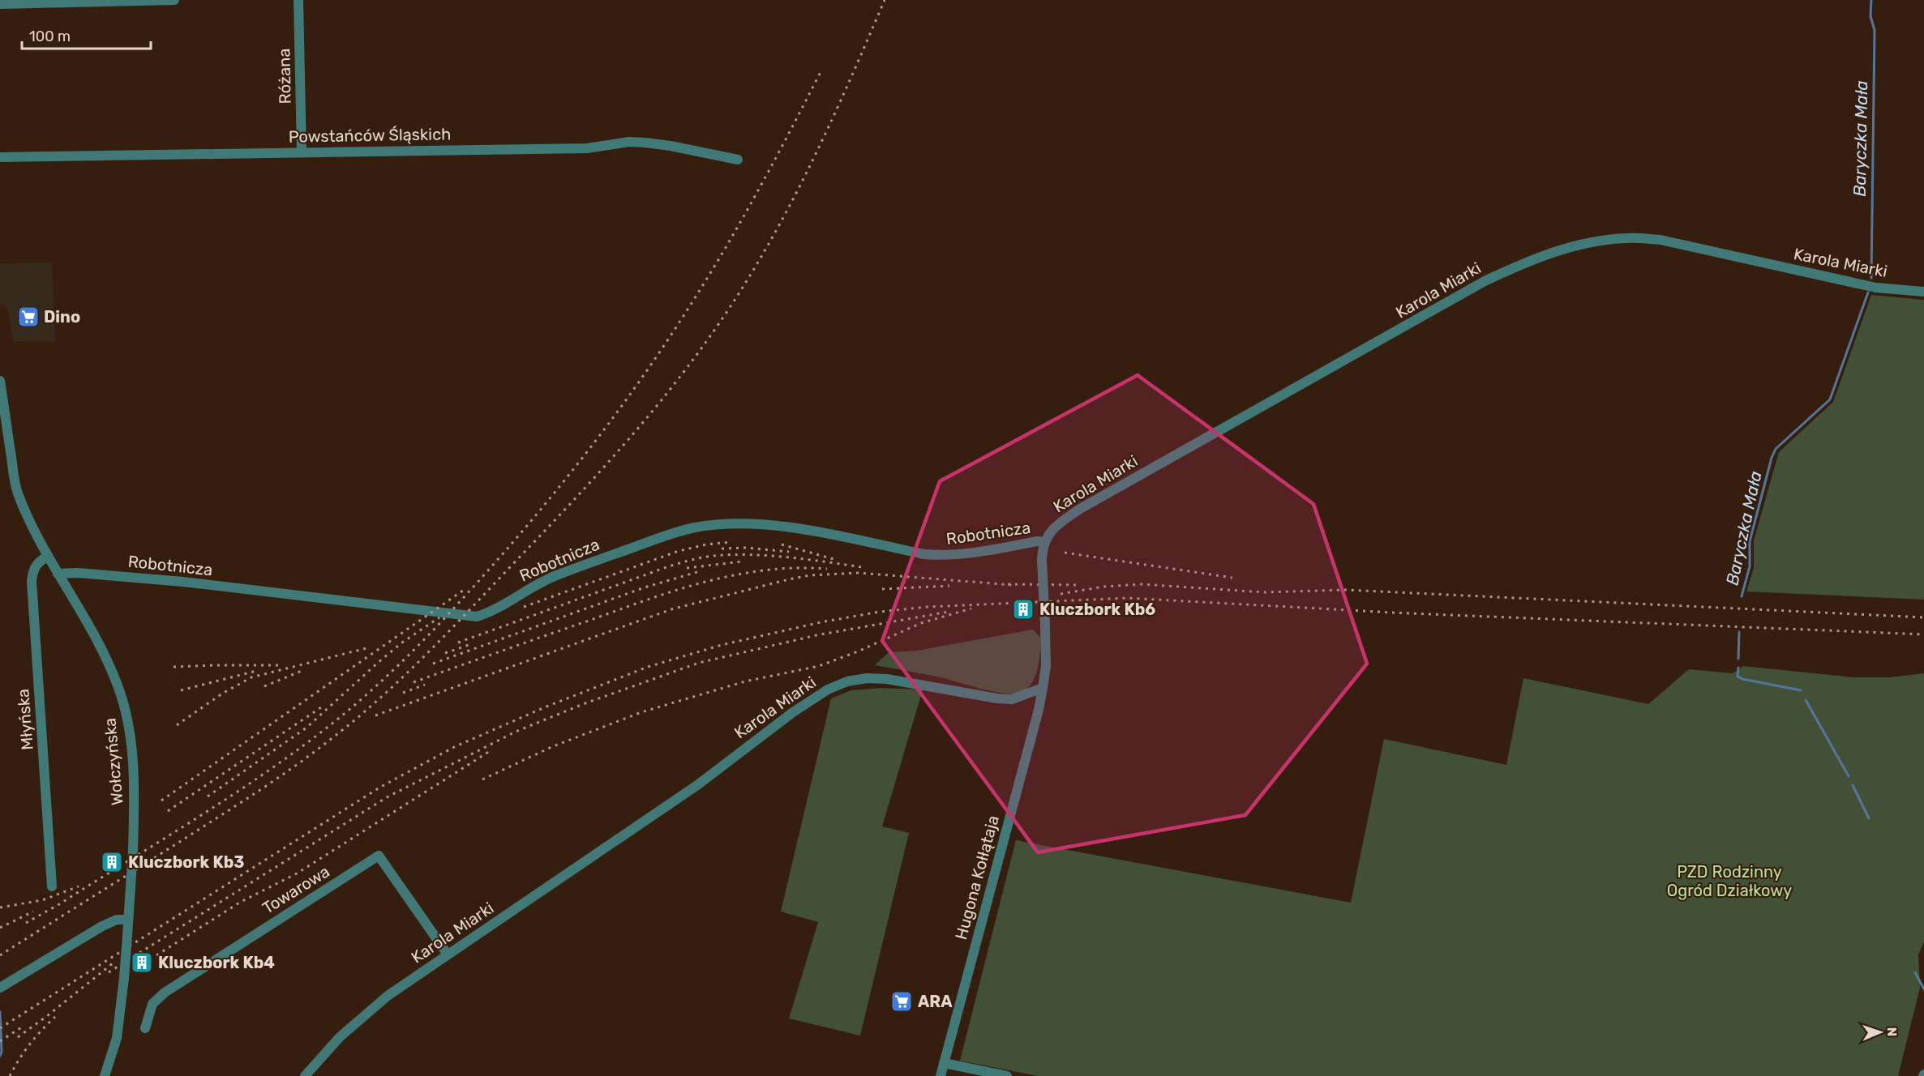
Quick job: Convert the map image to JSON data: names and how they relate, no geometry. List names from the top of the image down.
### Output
{
  "streets": {
    "street": [
      "Różana",
      "Powstańców Śląskich",
      "Karola Miarki",
      "Robotnicza",
      "Młyńska",
      "Wołczyńska",
      "Hugona Kołłątaja",
      "Towarowa"
    ]
  },
  "crossings": [
    ["Różana", "Powstańców Śląskich"],
    ["Karola Miarki", "Robotnicza"],
    ["Karola Miarki", "Hugona Kołłątaja"],
    ["Karola Miarki", "Towarowa"],
    ["Robotnicza", "Wołczyńska"],
    ["Młyńska", "Wołczyńska"]
  ],
  "water": ["Baryczka Mała"],
  "parks": ["PZD Rodzinny Ogród Działkowy"],
  "places": {
    "supermarket": ["Dino", "ARA"],
    "building": ["Kluczbork Kb6", "Kluczbork Kb3", "Kluczbork Kb4"]
  },
  "scale_bar": "100 m",
  "north": "right"
}
